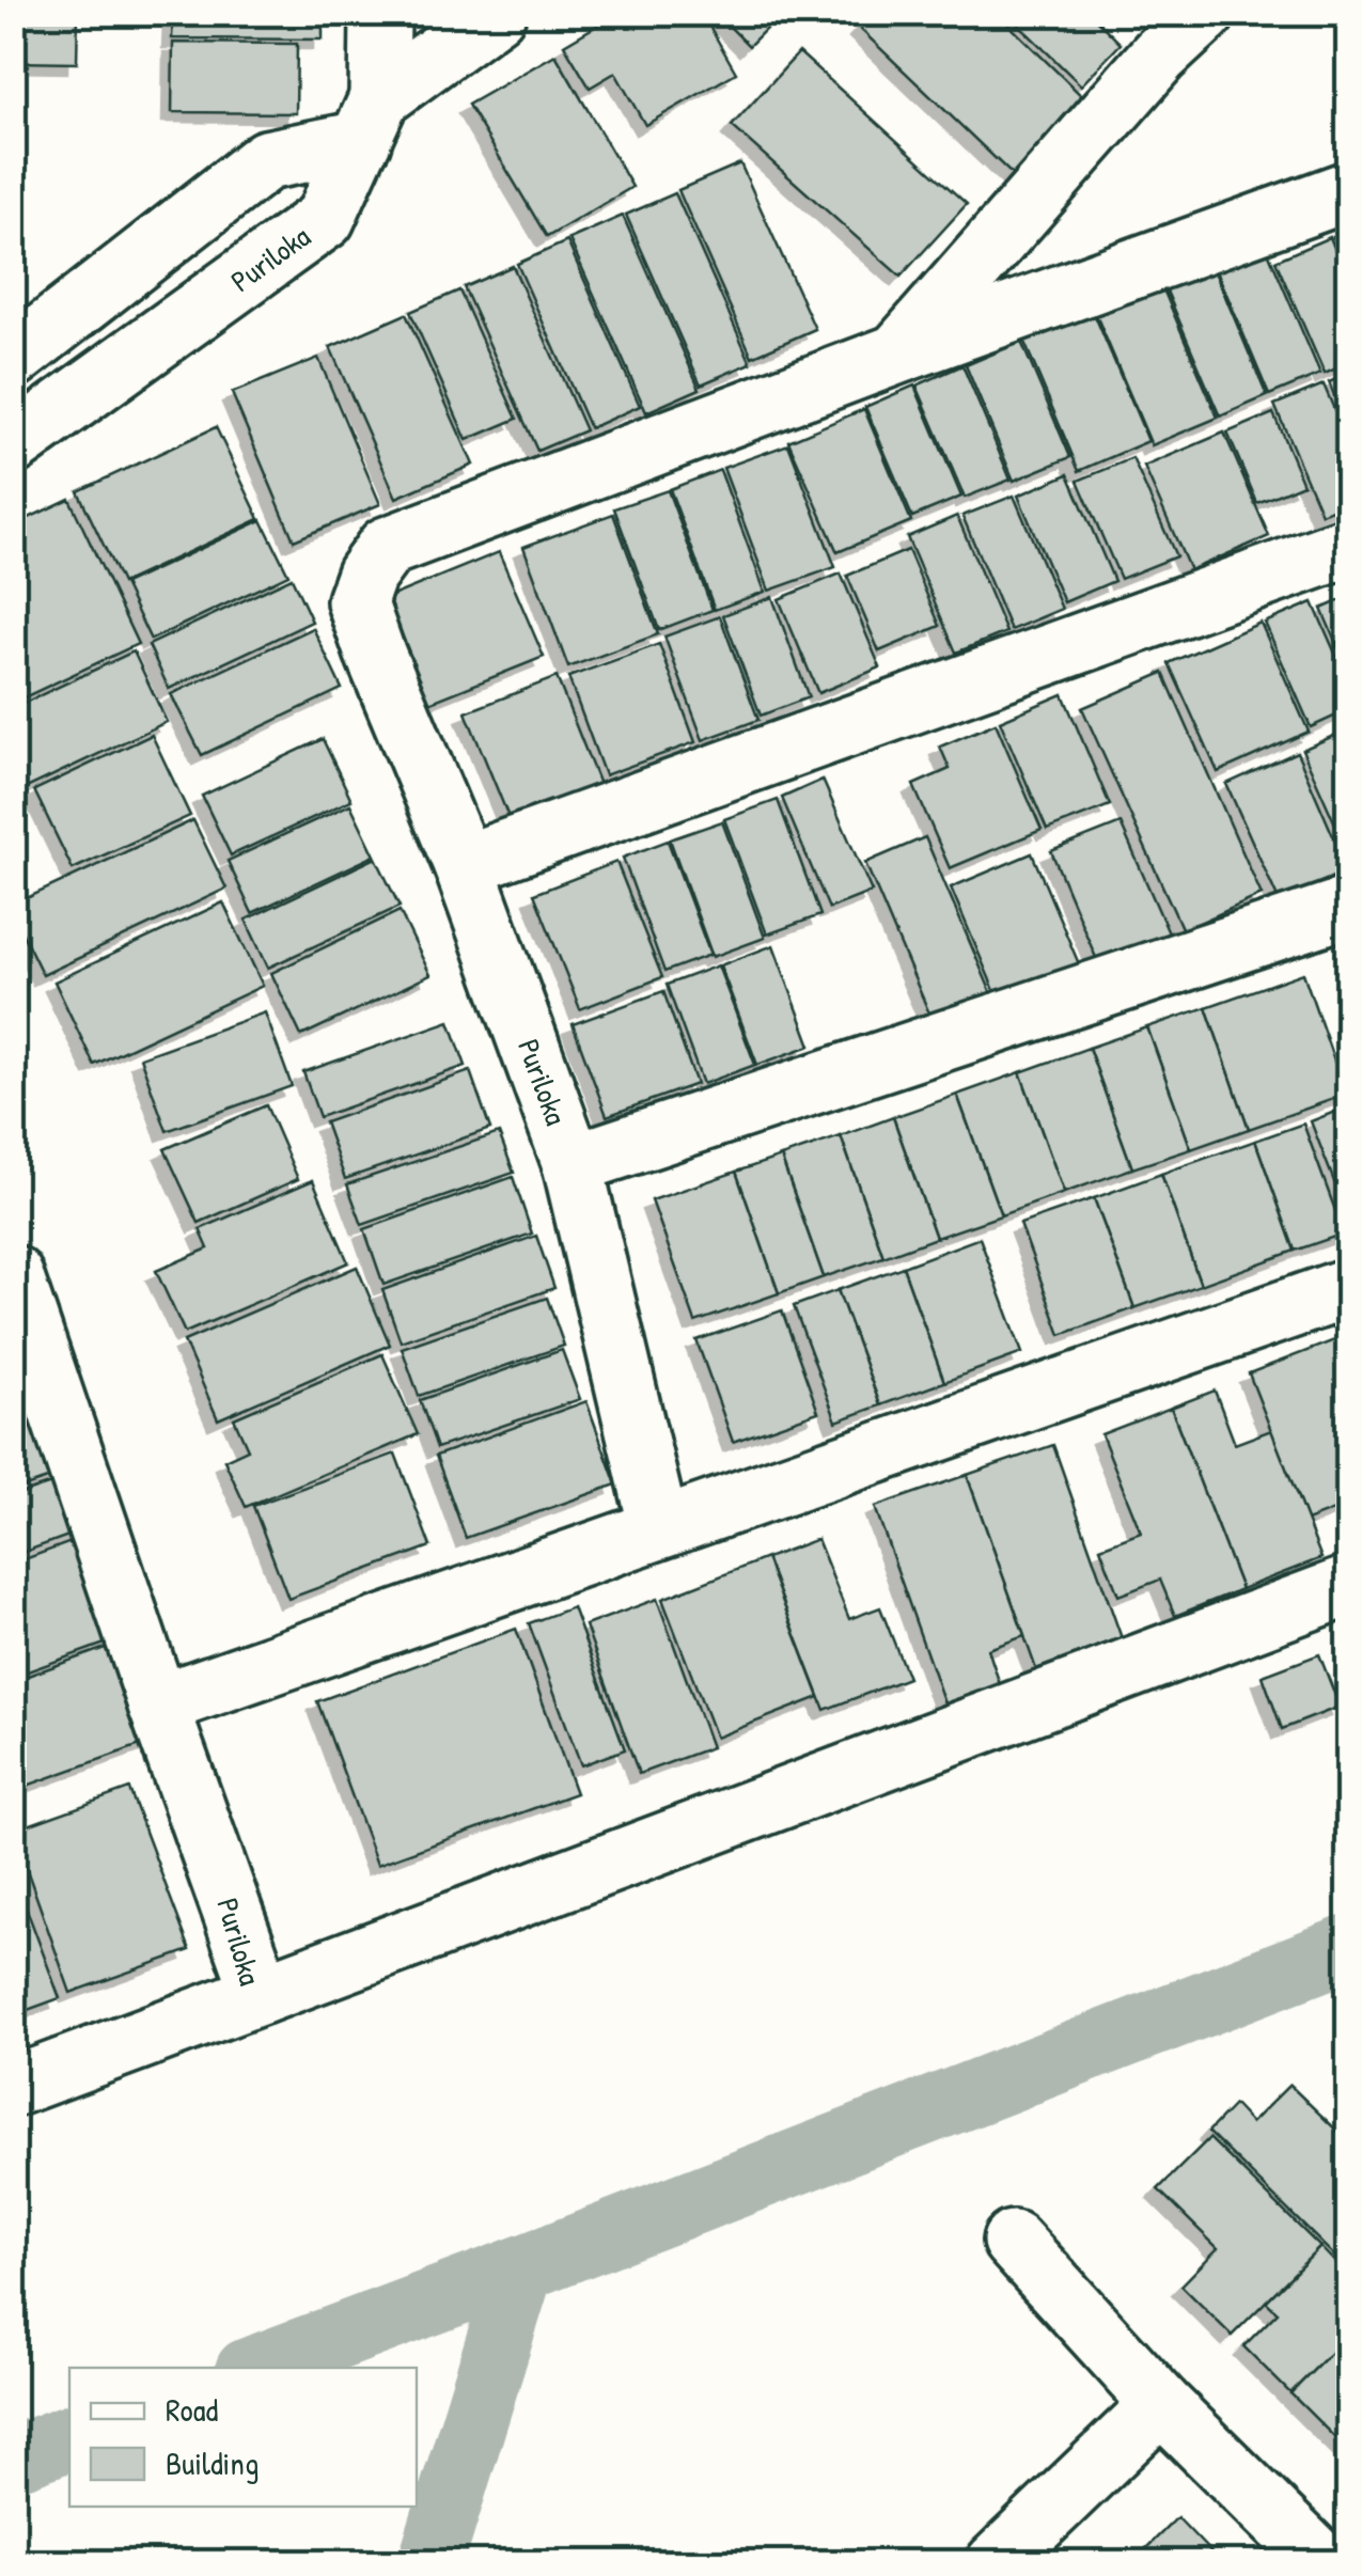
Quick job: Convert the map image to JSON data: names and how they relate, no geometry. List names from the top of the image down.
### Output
{
  "streets": {
    "street": ["Puriloka"]
  },
  "legend": ["Road", "Building"]
}
